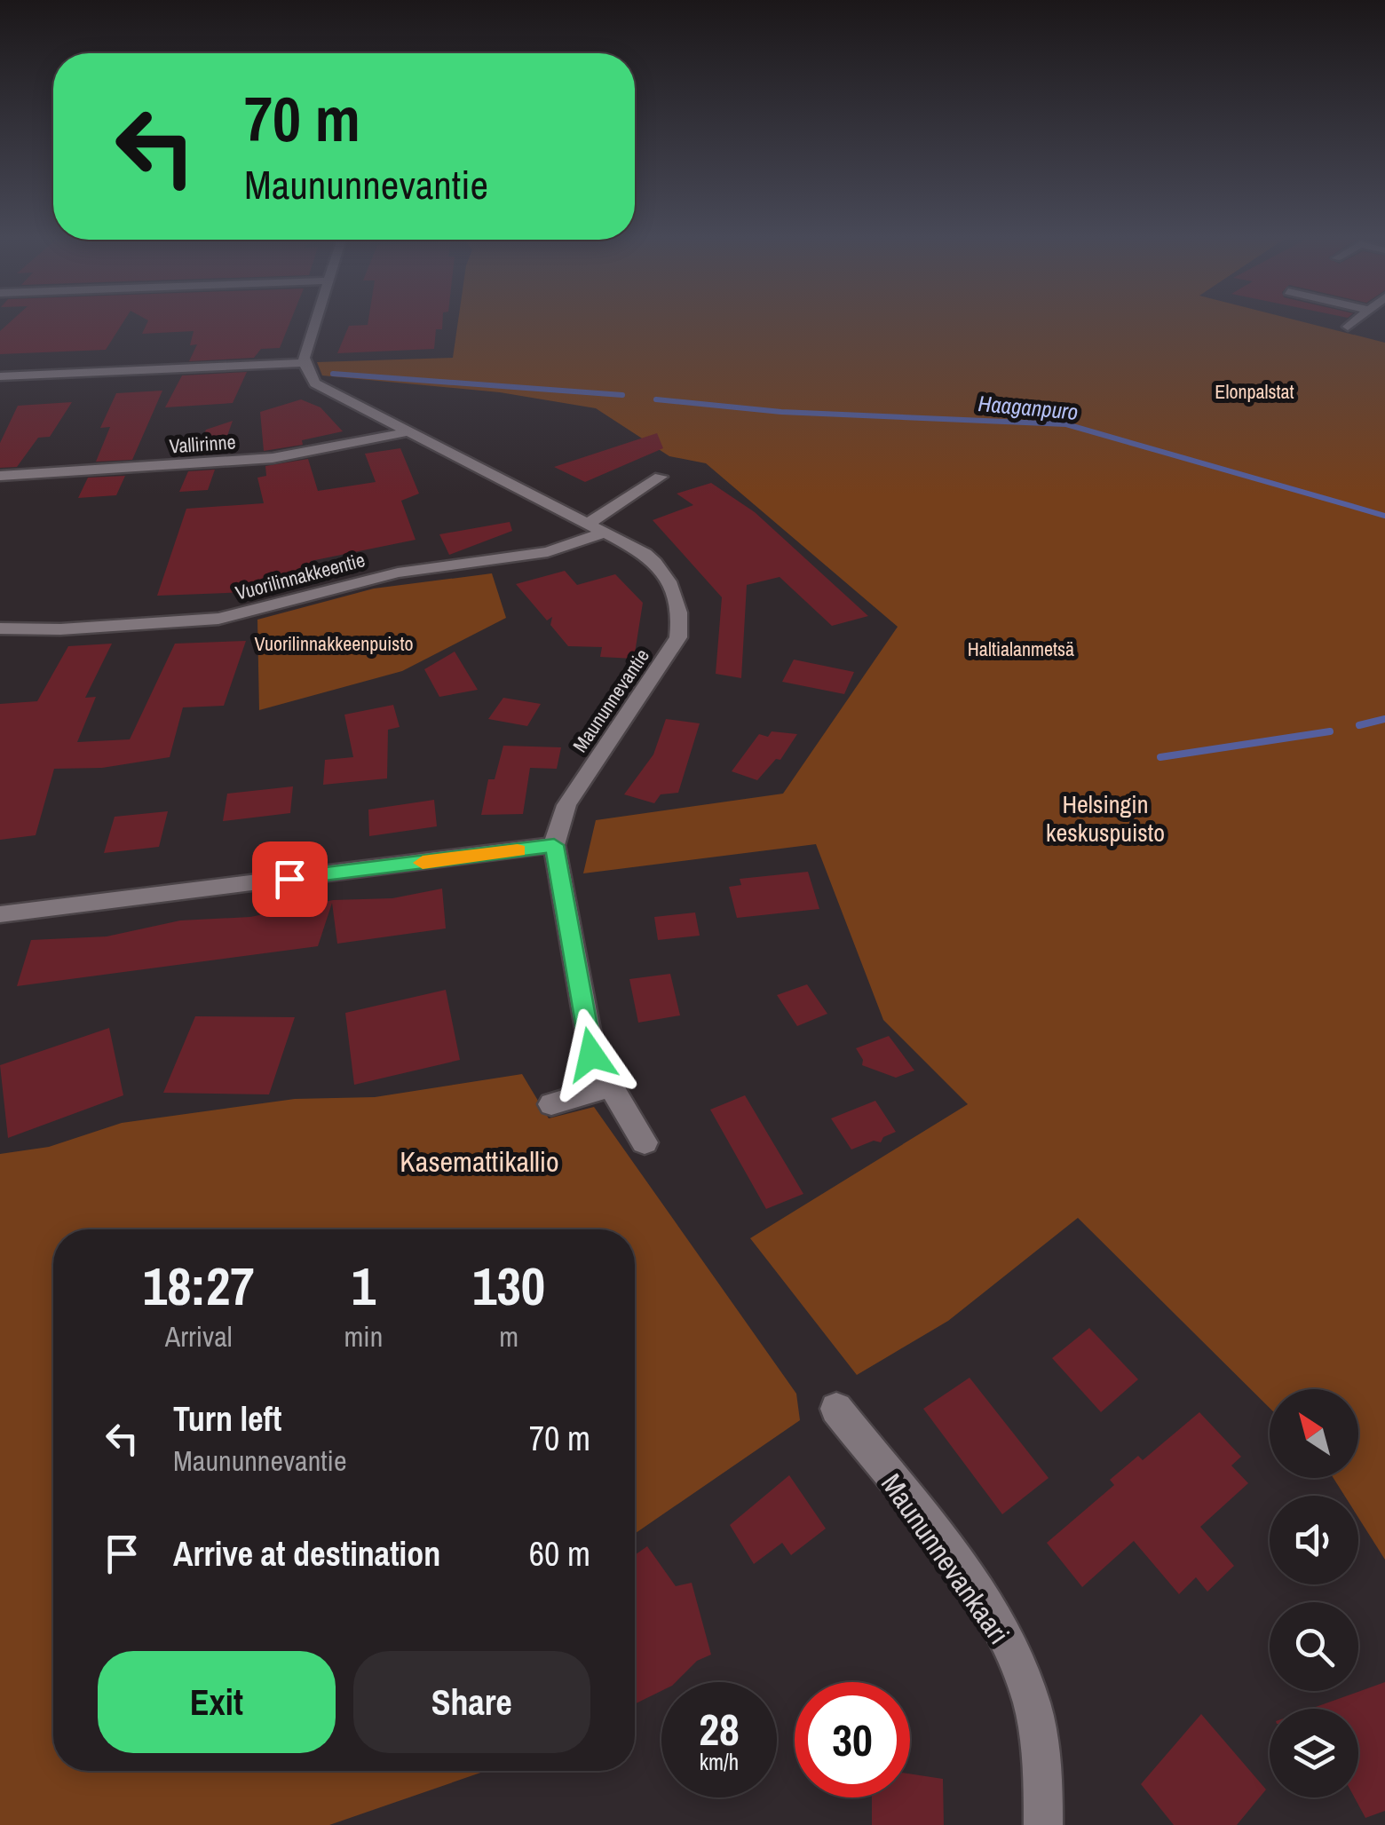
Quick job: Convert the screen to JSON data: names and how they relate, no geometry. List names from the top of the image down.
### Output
{
  "streets": {
    "street": [
      "Vallirinne",
      "Vuorilinnakkeentie",
      "Maununnevantie",
      "Maununnevankaari"
    ]
  },
  "crossings": [
    ["Vallirinne", "Maununnevantie"],
    ["Vuorilinnakkeentie", "Maununnevantie"]
  ],
  "water": ["Haaganpuro"],
  "parks": [
    "Elonpalstat",
    "Vuorilinnakkeenpuisto",
    "Haltialanmetsä",
    "Helsingin keskuspuisto",
    "Kasemattikallio"
  ],
  "north": "top left",
  "page": {
    "turn": ["70 m", "Maununnevantie"],
    "eta": [
      "18:27",
      "Arrival",
      "1",
      "min",
      "130",
      "m"
    ],
    "list": [
      {
        "name": "Turn left",
        "note": "Maununnevantie",
        "value": "70 m"
      },
      {
        "name": "Arrive at destination",
        "value": "60 m"
      }
    ],
    "buttons": ["Exit", "Share"],
    "speed": "28 km/h",
    "limit": "30"
  }
}
